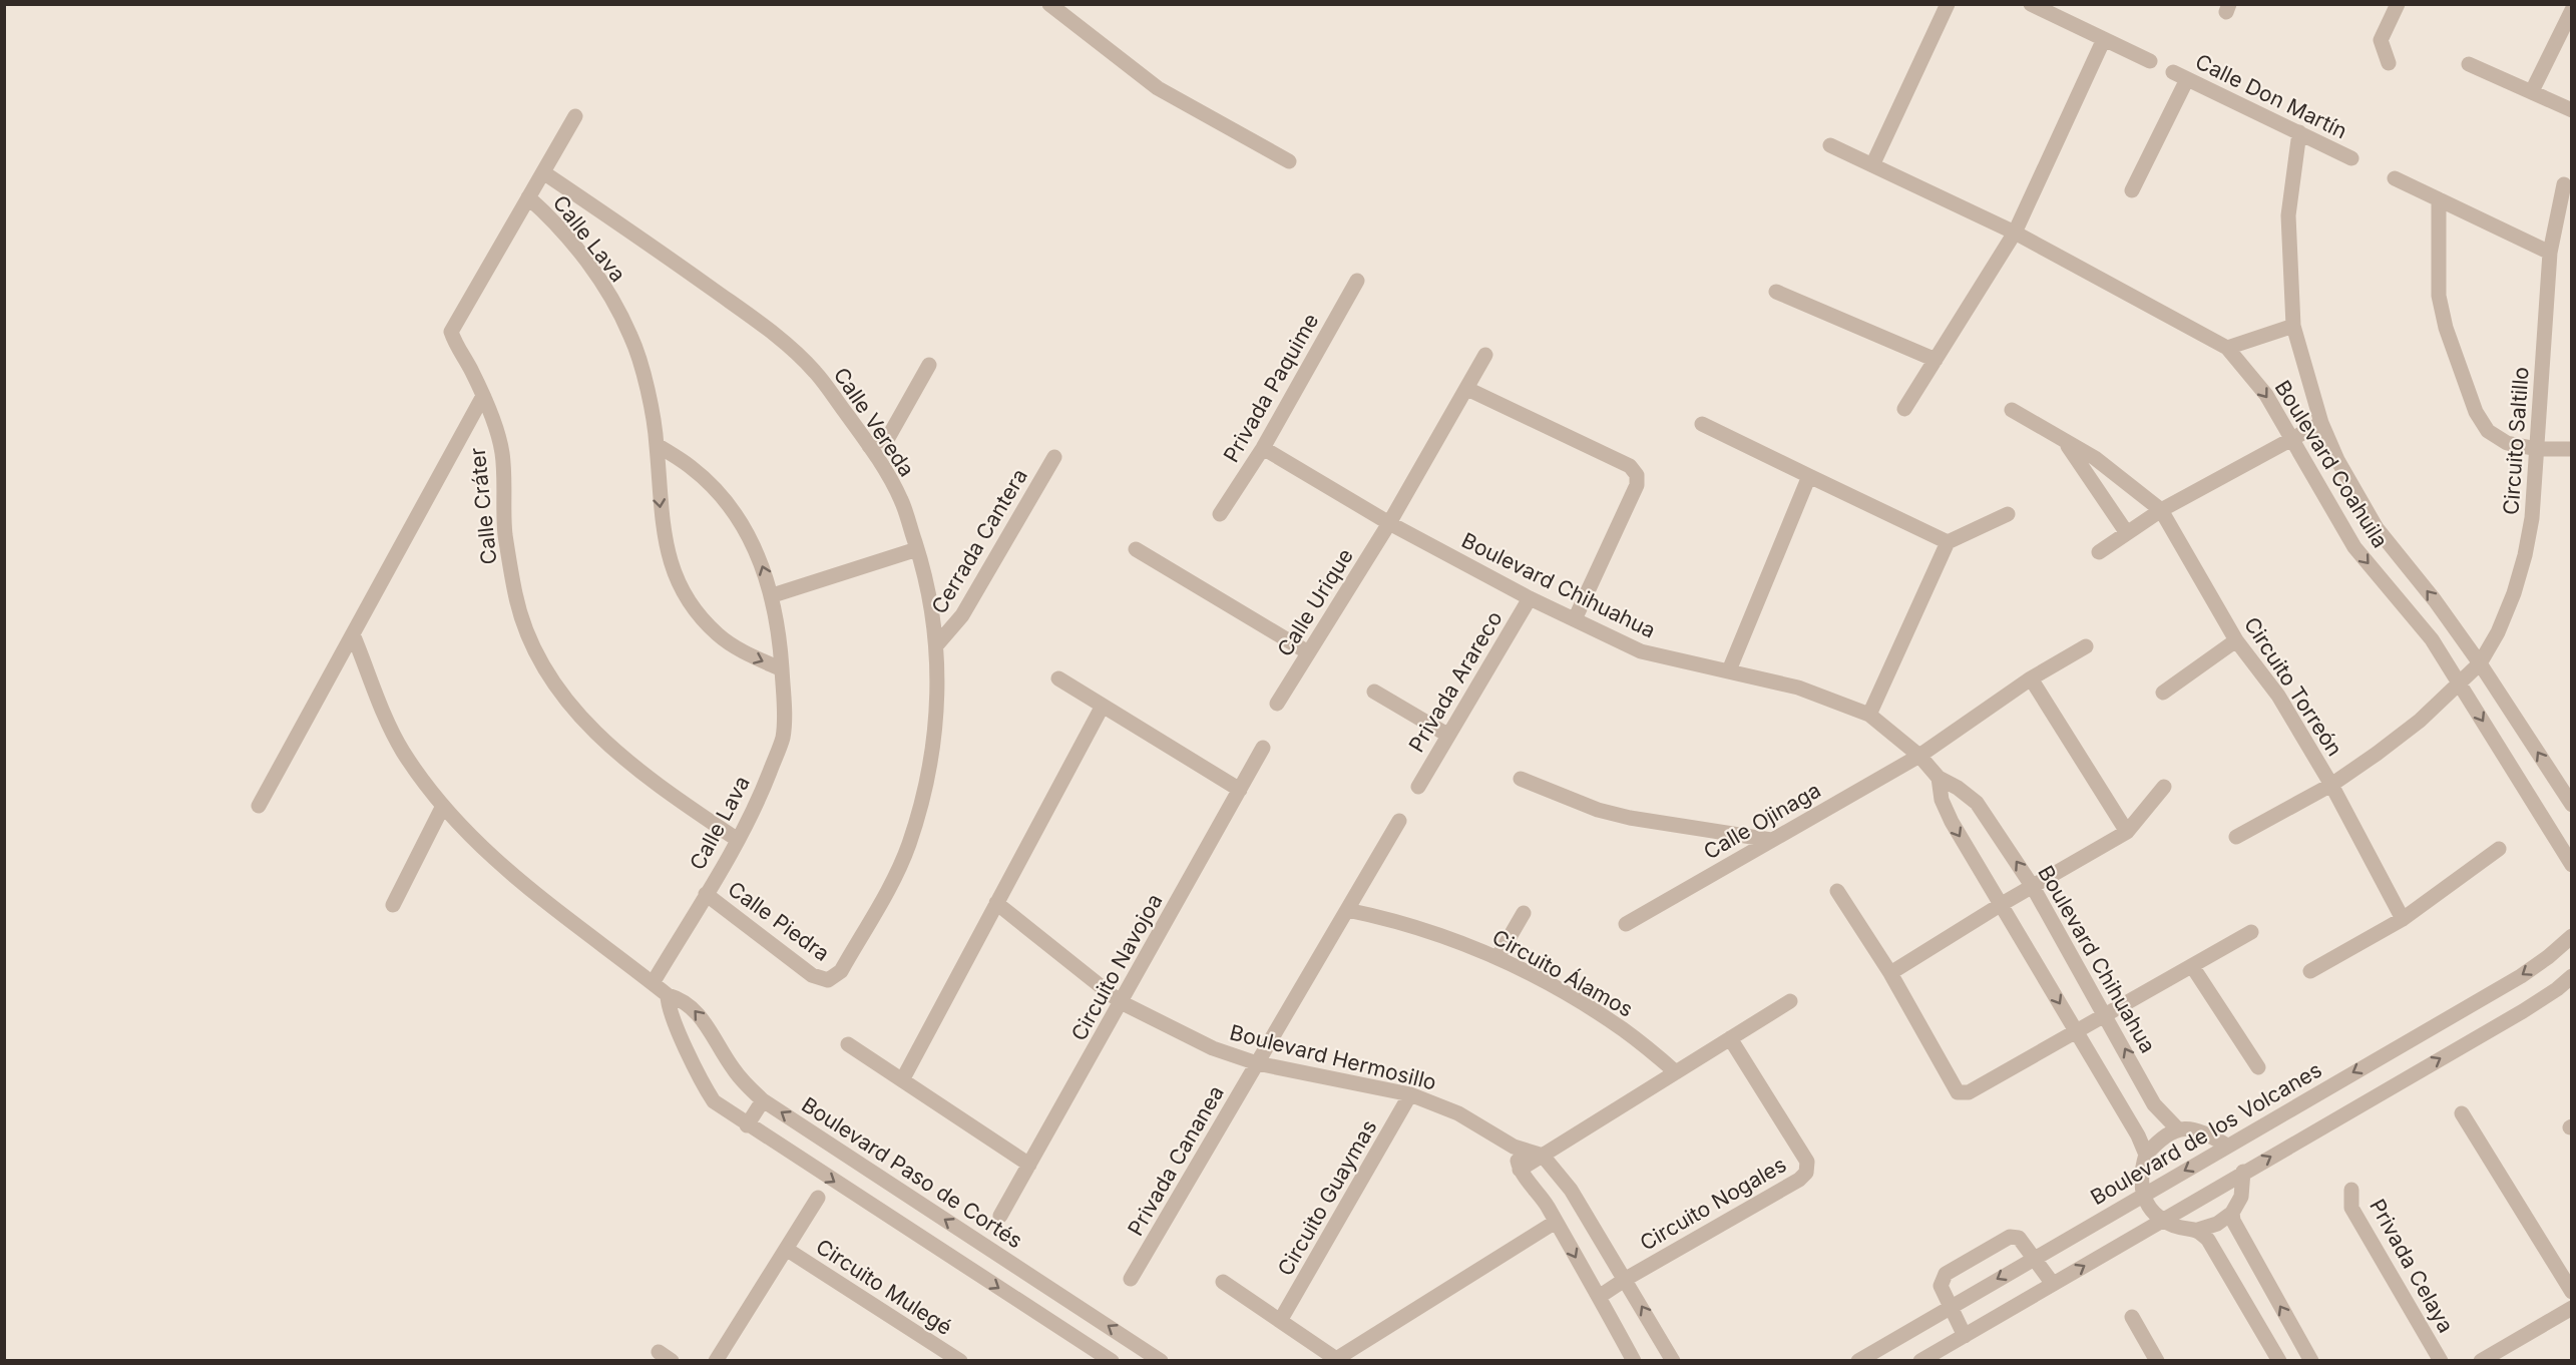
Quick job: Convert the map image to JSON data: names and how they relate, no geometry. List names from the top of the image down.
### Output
{
  "streets": {
    "street": [
      "Calle Don Martín",
      "Calle Lava",
      "Privada Paquime",
      "Calle Vereda",
      "Circuito Saltillo",
      "Boulevard Coahuila",
      "Calle Cráter",
      "Cerrada Cantera",
      "Boulevard Chihuahua",
      "Calle Urique",
      "Privada Arareco",
      "Circuito Torreón",
      "Calle Ojinaga",
      "Calle Piedra",
      "Circuito Navojoa",
      "Circuito Álamos",
      "Boulevard Hermosillo",
      "Boulevard de los Volcanes",
      "Privada Cananea",
      "Boulevard Paso de Cortés",
      "Circuito Guaymas",
      "Circuito Nogales",
      "Privada Celaya",
      "Circuito Mulegé"
    ]
  },
  "crossings": [
    ["Calle Don Martín", "Boulevard Coahuila"],
    ["Calle Lava", "Calle Cráter"],
    ["Calle Lava", "Calle Piedra"],
    ["Calle Lava", "Boulevard Paso de Cortés"],
    ["Privada Paquime", "Boulevard Chihuahua"],
    ["Calle Vereda", "Calle Cráter"],
    ["Calle Vereda", "Cerrada Cantera"],
    ["Calle Vereda", "Calle Piedra"],
    ["Circuito Saltillo", "Boulevard Coahuila"],
    ["Circuito Saltillo", "Circuito Torreón"],
    ["Boulevard Chihuahua", "Calle Urique"],
    ["Boulevard Chihuahua", "Privada Arareco"],
    ["Boulevard Chihuahua", "Calle Ojinaga"],
    ["Circuito Navojoa", "Boulevard Hermosillo"],
    ["Boulevard Hermosillo", "Privada Cananea"],
    ["Boulevard Hermosillo", "Circuito Guaymas"]
  ]
}
